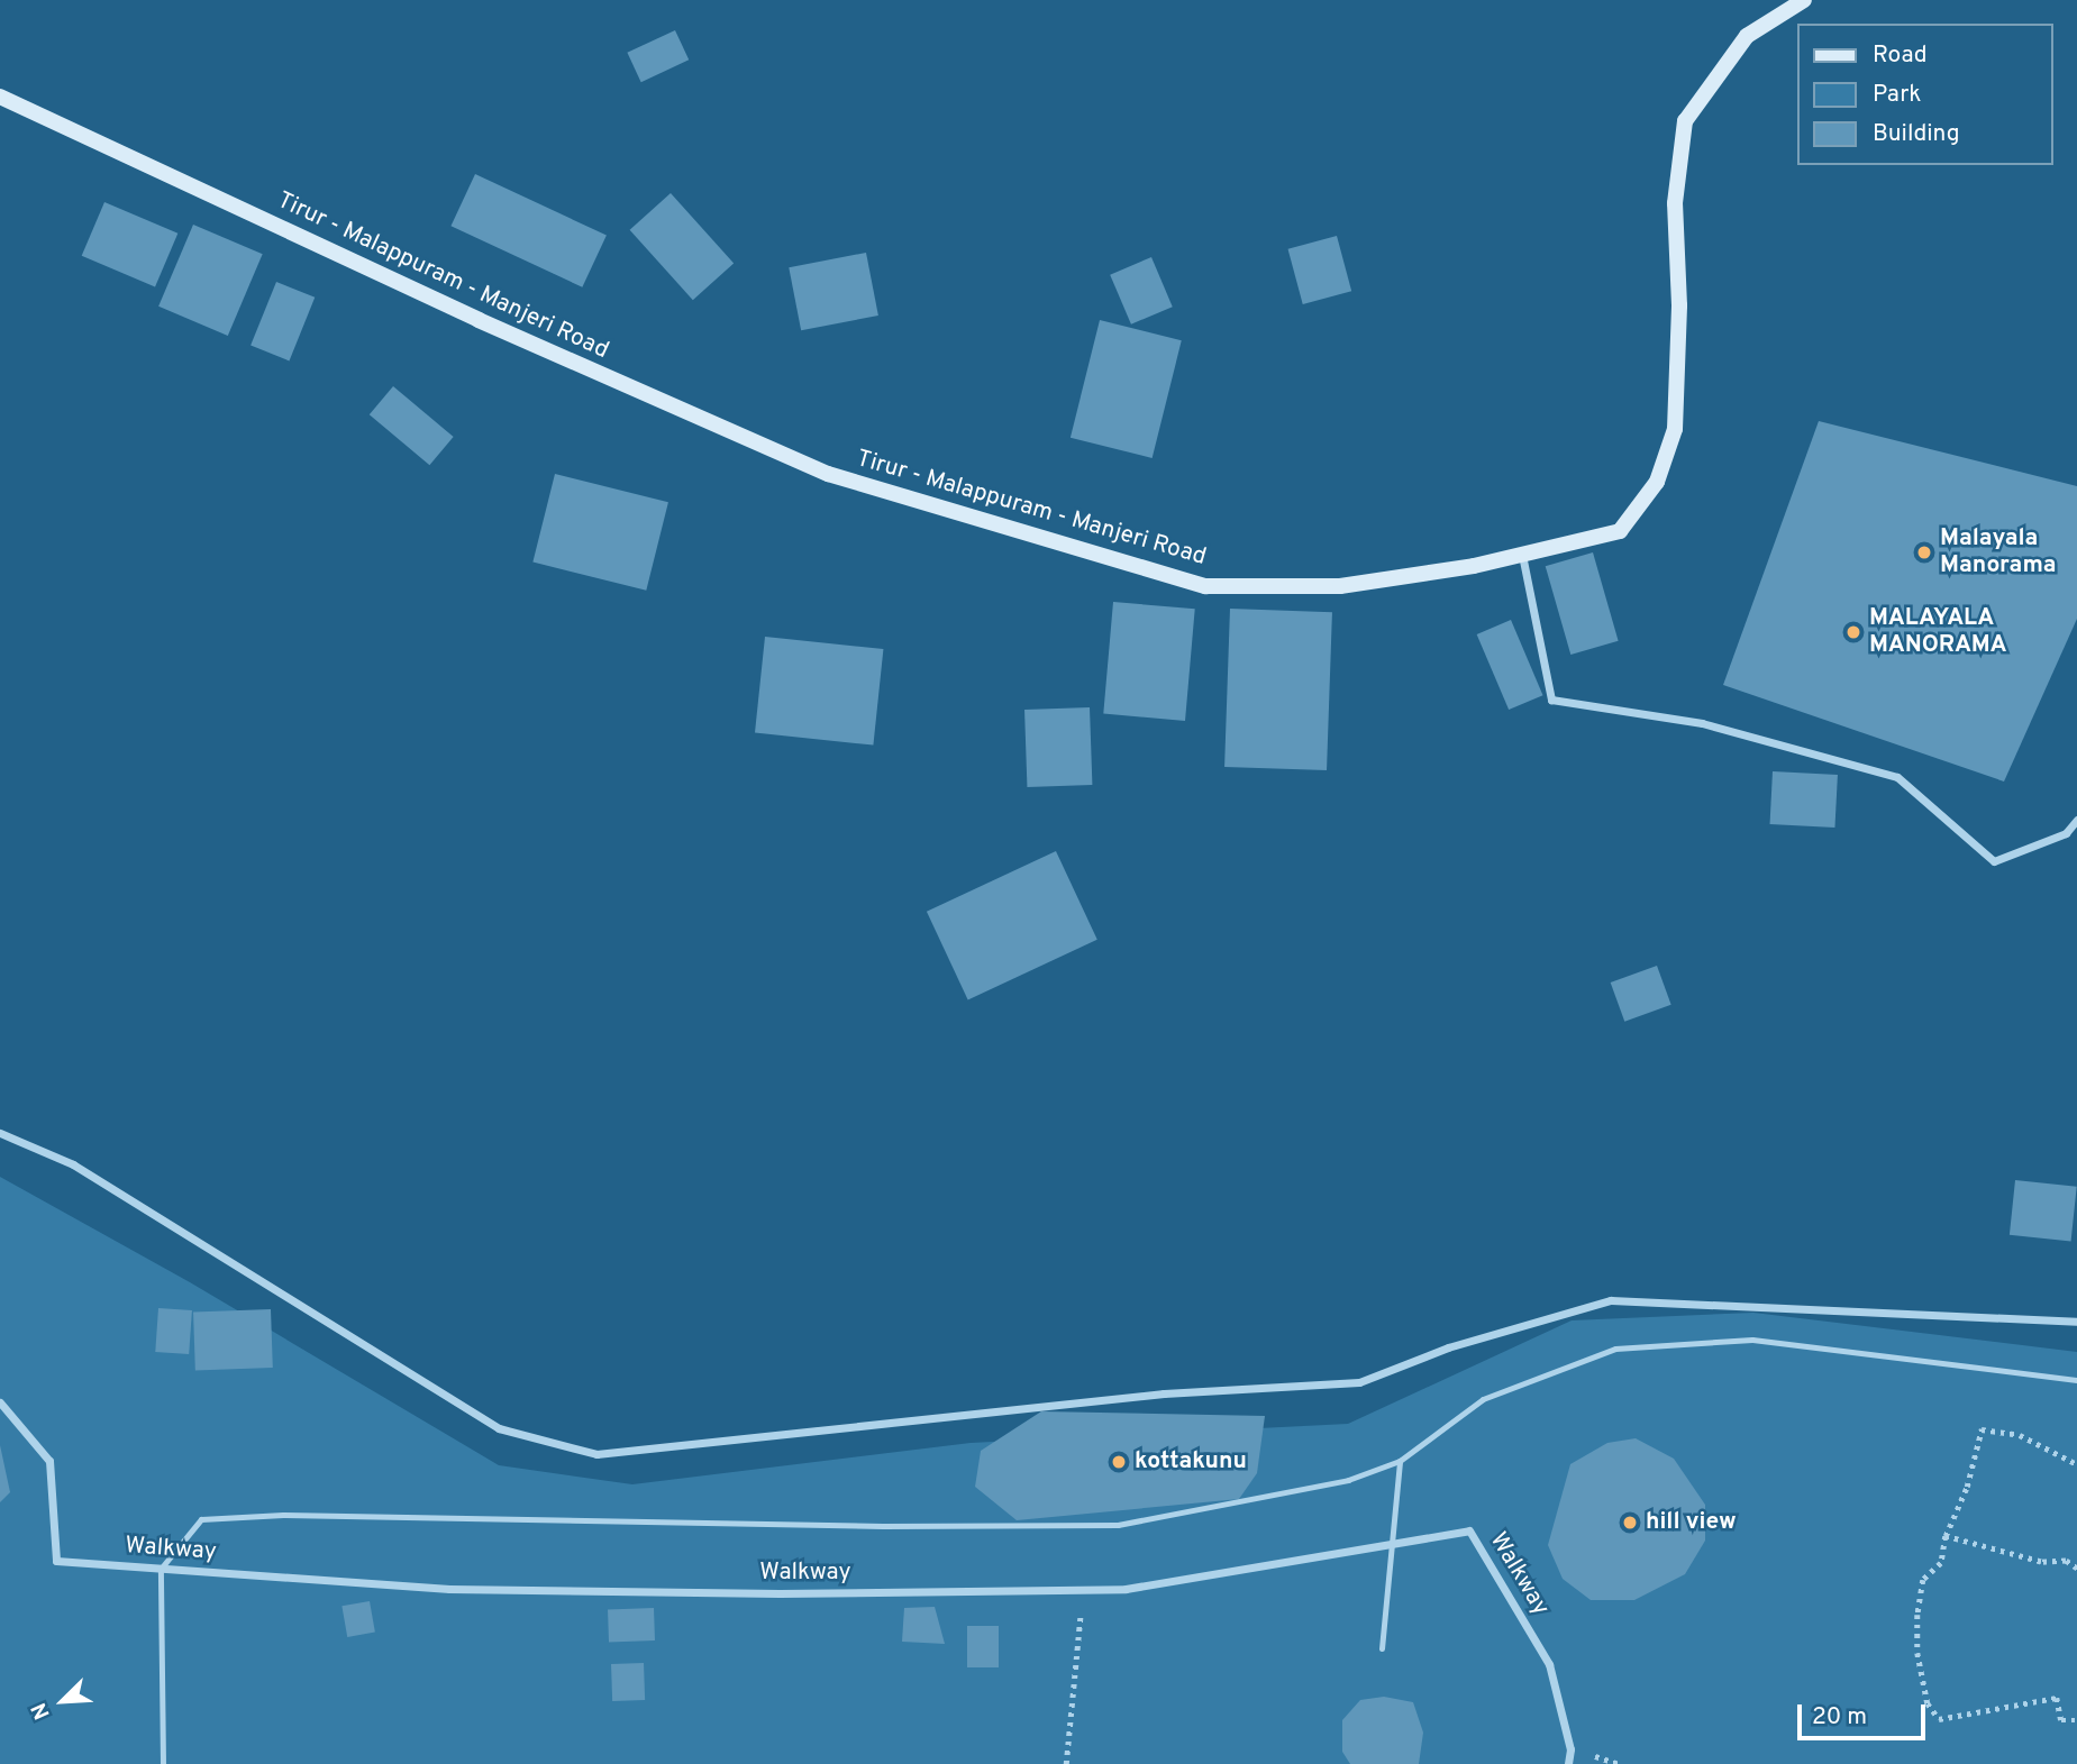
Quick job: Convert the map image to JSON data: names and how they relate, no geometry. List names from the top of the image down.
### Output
{
  "streets": {
    "main road": ["Tirur - Malappuram - Manjeri Road"],
    "street": ["Walkway"]
  },
  "places": [
    "Malayala Manorama",
    "MALAYALA MANORAMA",
    "kottakunu",
    "hill view"
  ],
  "legend": ["Road", "Park", "Building"],
  "scale_bar": "20 m",
  "north": "bottom left"
}
